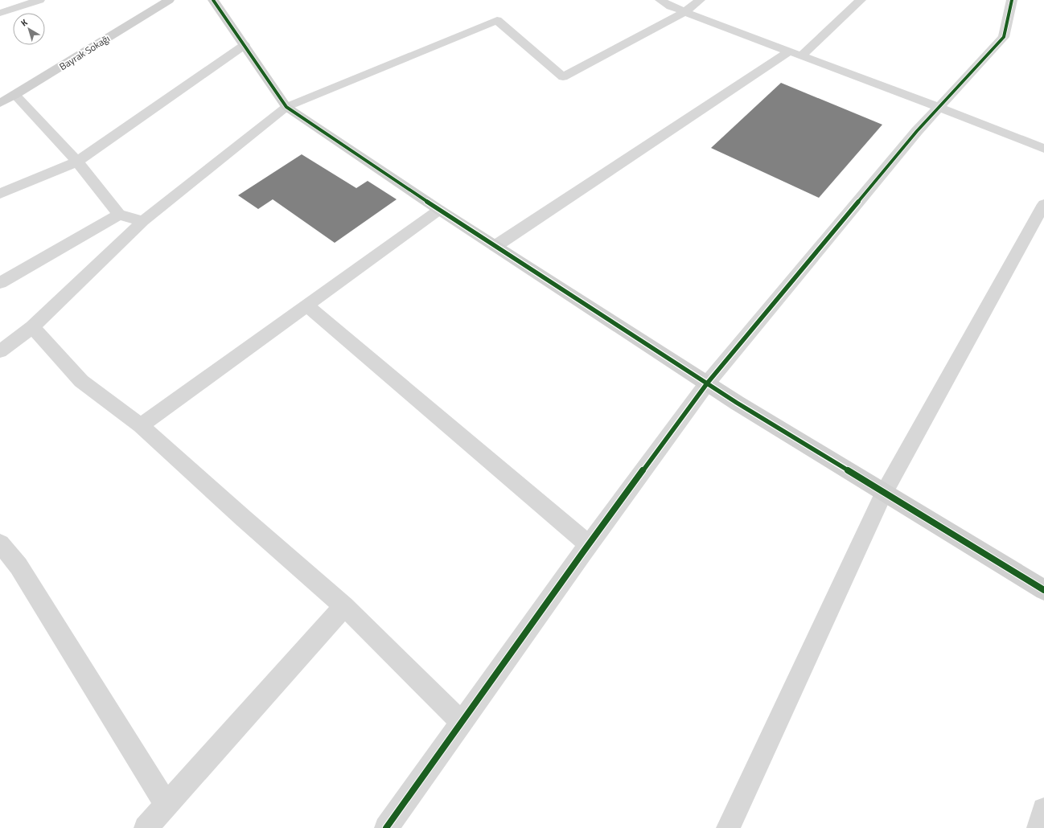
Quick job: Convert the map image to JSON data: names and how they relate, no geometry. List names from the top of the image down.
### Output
{
  "streets": {
    "street": ["Bayrak Sokağı"]
  },
  "north": "top left"
}
